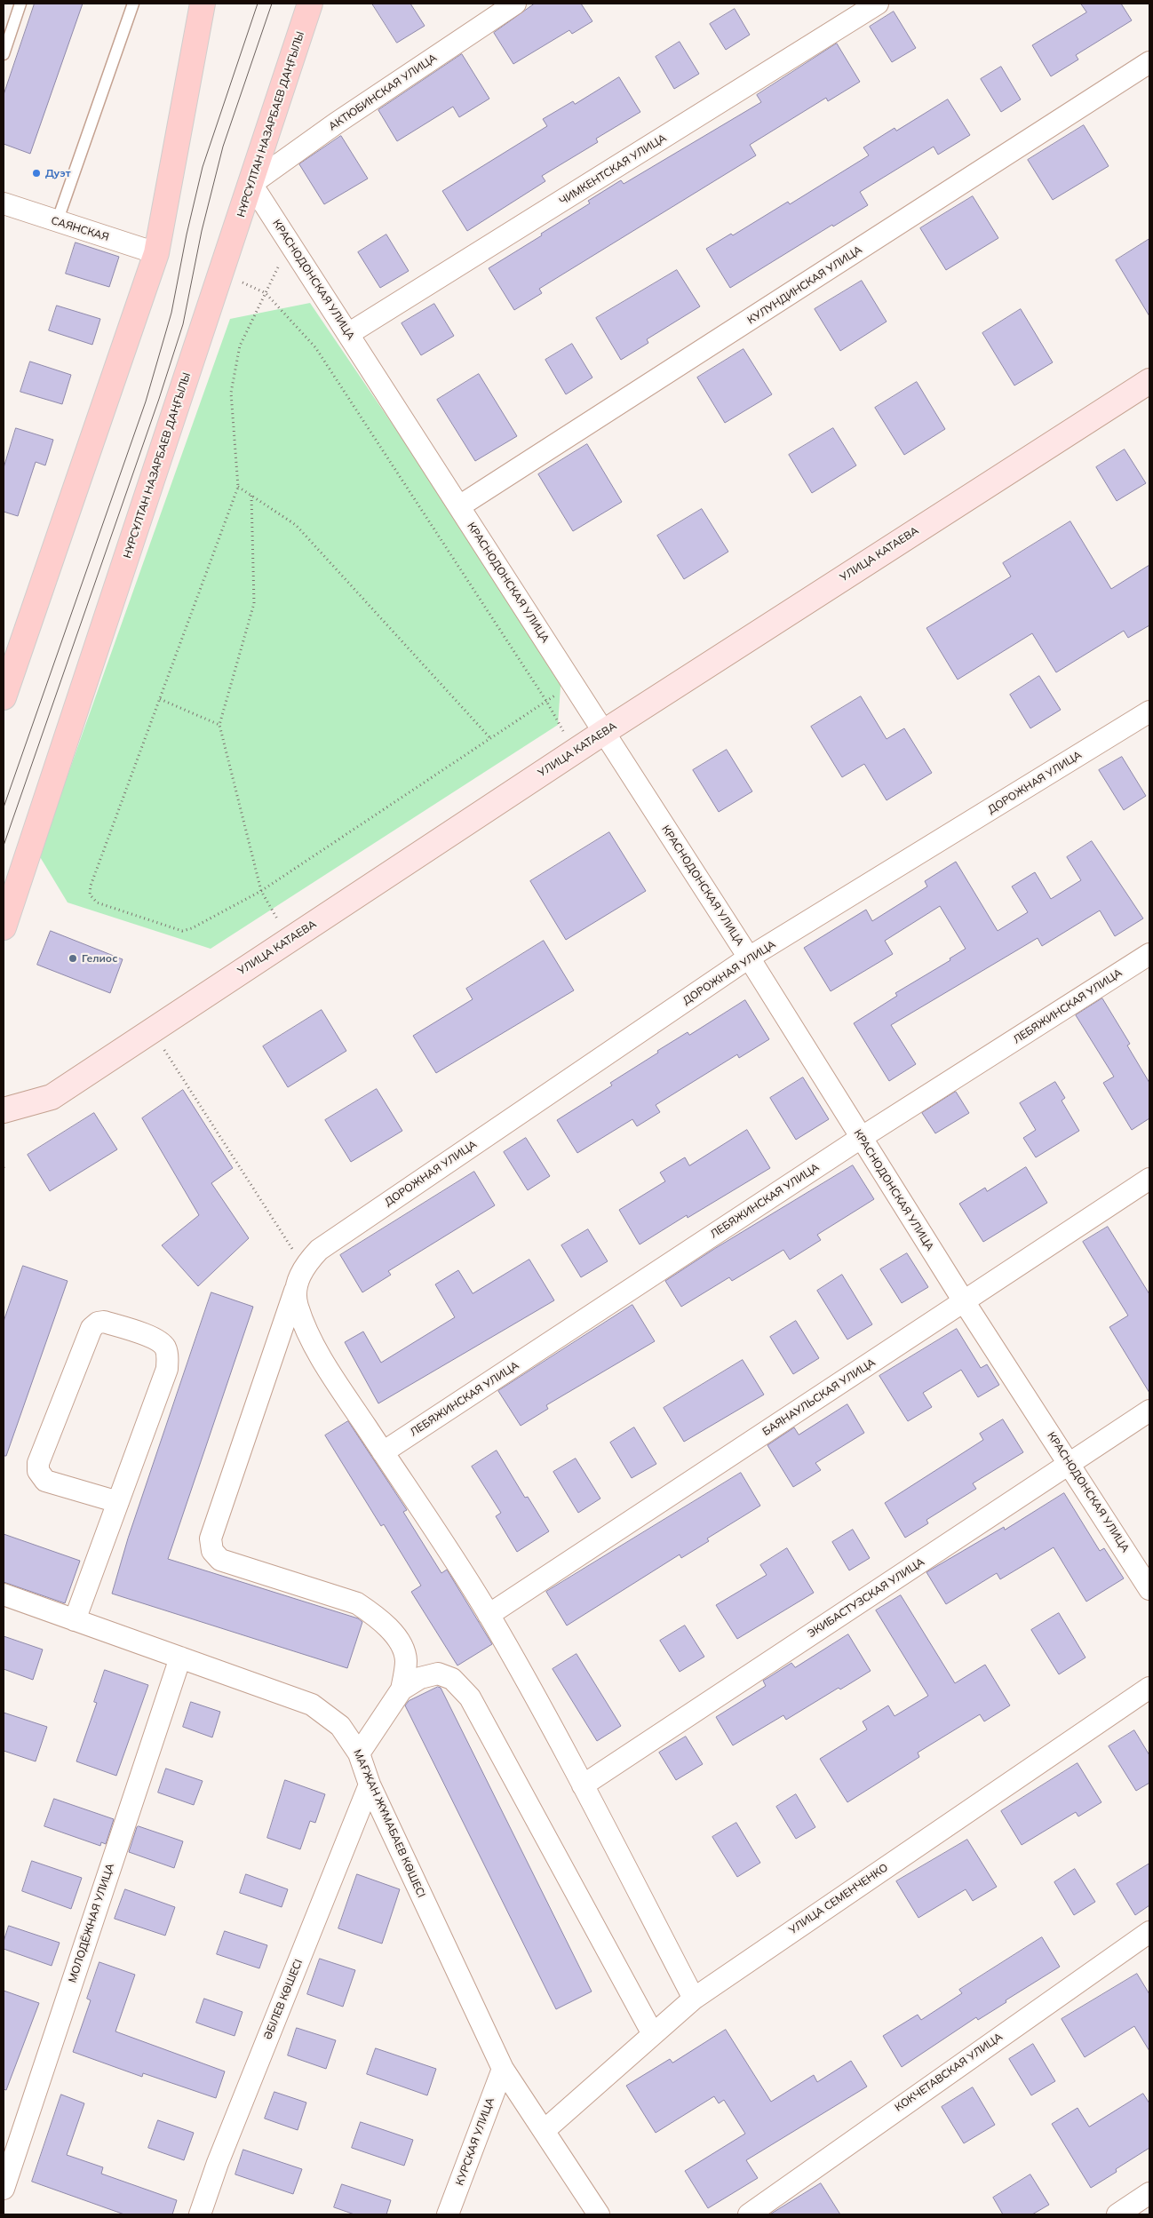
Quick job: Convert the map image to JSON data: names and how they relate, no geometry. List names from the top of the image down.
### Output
{
  "streets": {
    "main road": ["НҰРСҰЛТАН НАЗАРБАЕВ ДАҢҒЫЛЫ"],
    "street": [
      "АКТЮБИНСКАЯ УЛИЦА",
      "ЧИМКЕНТСКАЯ УЛИЦА",
      "САЯНСКАЯ",
      "КРАСНОДОНСКАЯ УЛИЦА",
      "КУЛУНДИНСКАЯ УЛИЦА",
      "УЛИЦА КАТАЕВА",
      "ДОРОЖНАЯ УЛИЦА",
      "ЛЕБЯЖИНСКАЯ УЛИЦА",
      "БАЯНАУЛЬСКАЯ УЛИЦА",
      "ЭКИБАСТУЗСКАЯ УЛИЦА",
      "МАҒЖАН ЖҰМАБАЕВ КӨШЕСІ",
      "УЛИЦА СЕМЕНЧЕНКО",
      "МОЛОДЁЖНАЯ УЛИЦА",
      "ӘБІЛЕВ КӨШЕСІ",
      "КОКЧЕТАВСКАЯ УЛИЦА",
      "КУРСКАЯ УЛИЦА"
    ]
  },
  "crossings": [
    ["АКТЮБИНСКАЯ УЛИЦА", "НҰРСҰЛТАН НАЗАРБАЕВ ДАҢҒЫЛЫ"],
    ["АКТЮБИНСКАЯ УЛИЦА", "КРАСНОДОНСКАЯ УЛИЦА"],
    ["НҰРСҰЛТАН НАЗАРБАЕВ ДАҢҒЫЛЫ", "КРАСНОДОНСКАЯ УЛИЦА"],
    ["ЧИМКЕНТСКАЯ УЛИЦА", "КРАСНОДОНСКАЯ УЛИЦА"],
    ["КРАСНОДОНСКАЯ УЛИЦА", "КУЛУНДИНСКАЯ УЛИЦА"],
    ["КРАСНОДОНСКАЯ УЛИЦА", "УЛИЦА КАТАЕВА"],
    ["КРАСНОДОНСКАЯ УЛИЦА", "ДОРОЖНАЯ УЛИЦА"],
    ["КРАСНОДОНСКАЯ УЛИЦА", "ЛЕБЯЖИНСКАЯ УЛИЦА"],
    ["КРАСНОДОНСКАЯ УЛИЦА", "БАЯНАУЛЬСКАЯ УЛИЦА"],
    ["КРАСНОДОНСКАЯ УЛИЦА", "ЭКИБАСТУЗСКАЯ УЛИЦА"],
    ["МАҒЖАН ЖҰМАБАЕВ КӨШЕСІ", "УЛИЦА СЕМЕНЧЕНКО"],
    ["МАҒЖАН ЖҰМАБАЕВ КӨШЕСІ", "МОЛОДЁЖНАЯ УЛИЦА"],
    ["МАҒЖАН ЖҰМАБАЕВ КӨШЕСІ", "ӘБІЛЕВ КӨШЕСІ"],
    ["МАҒЖАН ЖҰМАБАЕВ КӨШЕСІ", "КУРСКАЯ УЛИЦА"]
  ],
  "places": ["Дуэт", "Гелиос"]
}
